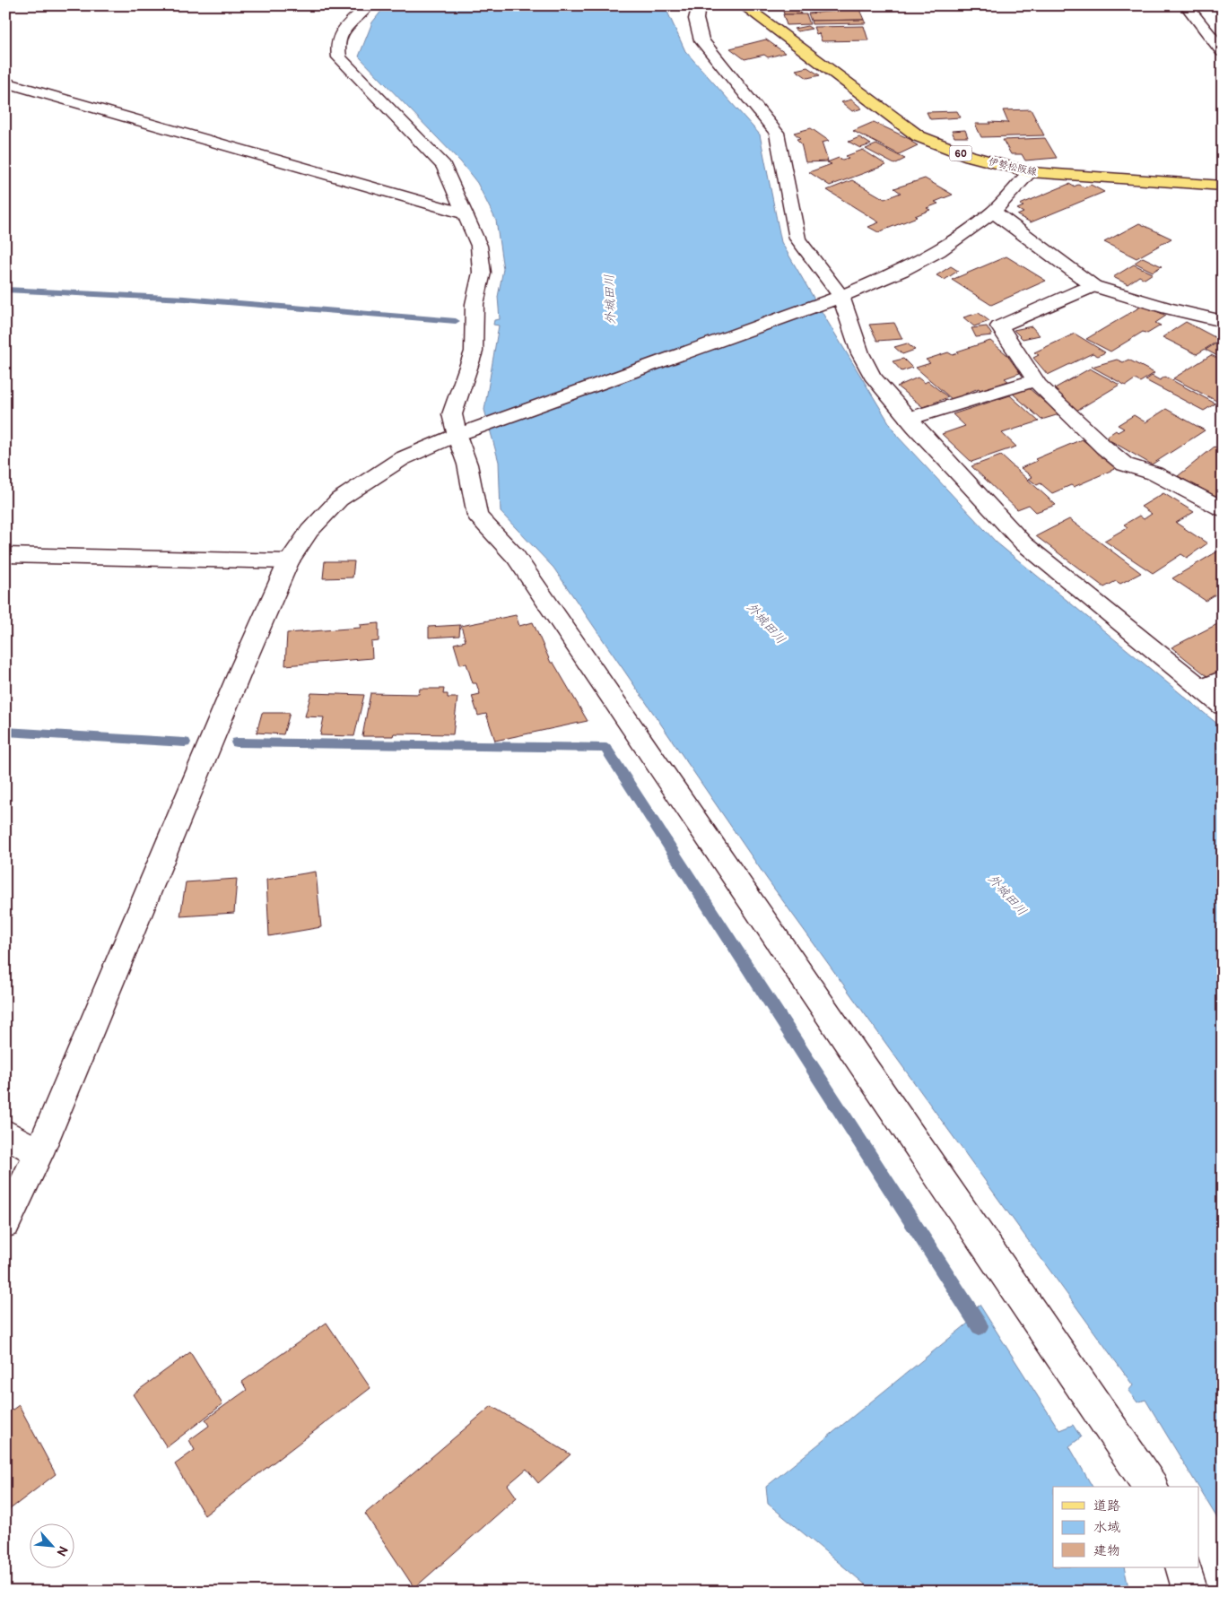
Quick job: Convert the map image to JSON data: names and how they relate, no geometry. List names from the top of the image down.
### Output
{
  "streets": {
    "main road": ["60", "伊勢松阪線"]
  },
  "water": ["外城田川"],
  "legend": ["道路", "水域", "建物"],
  "north": "bottom right"
}
